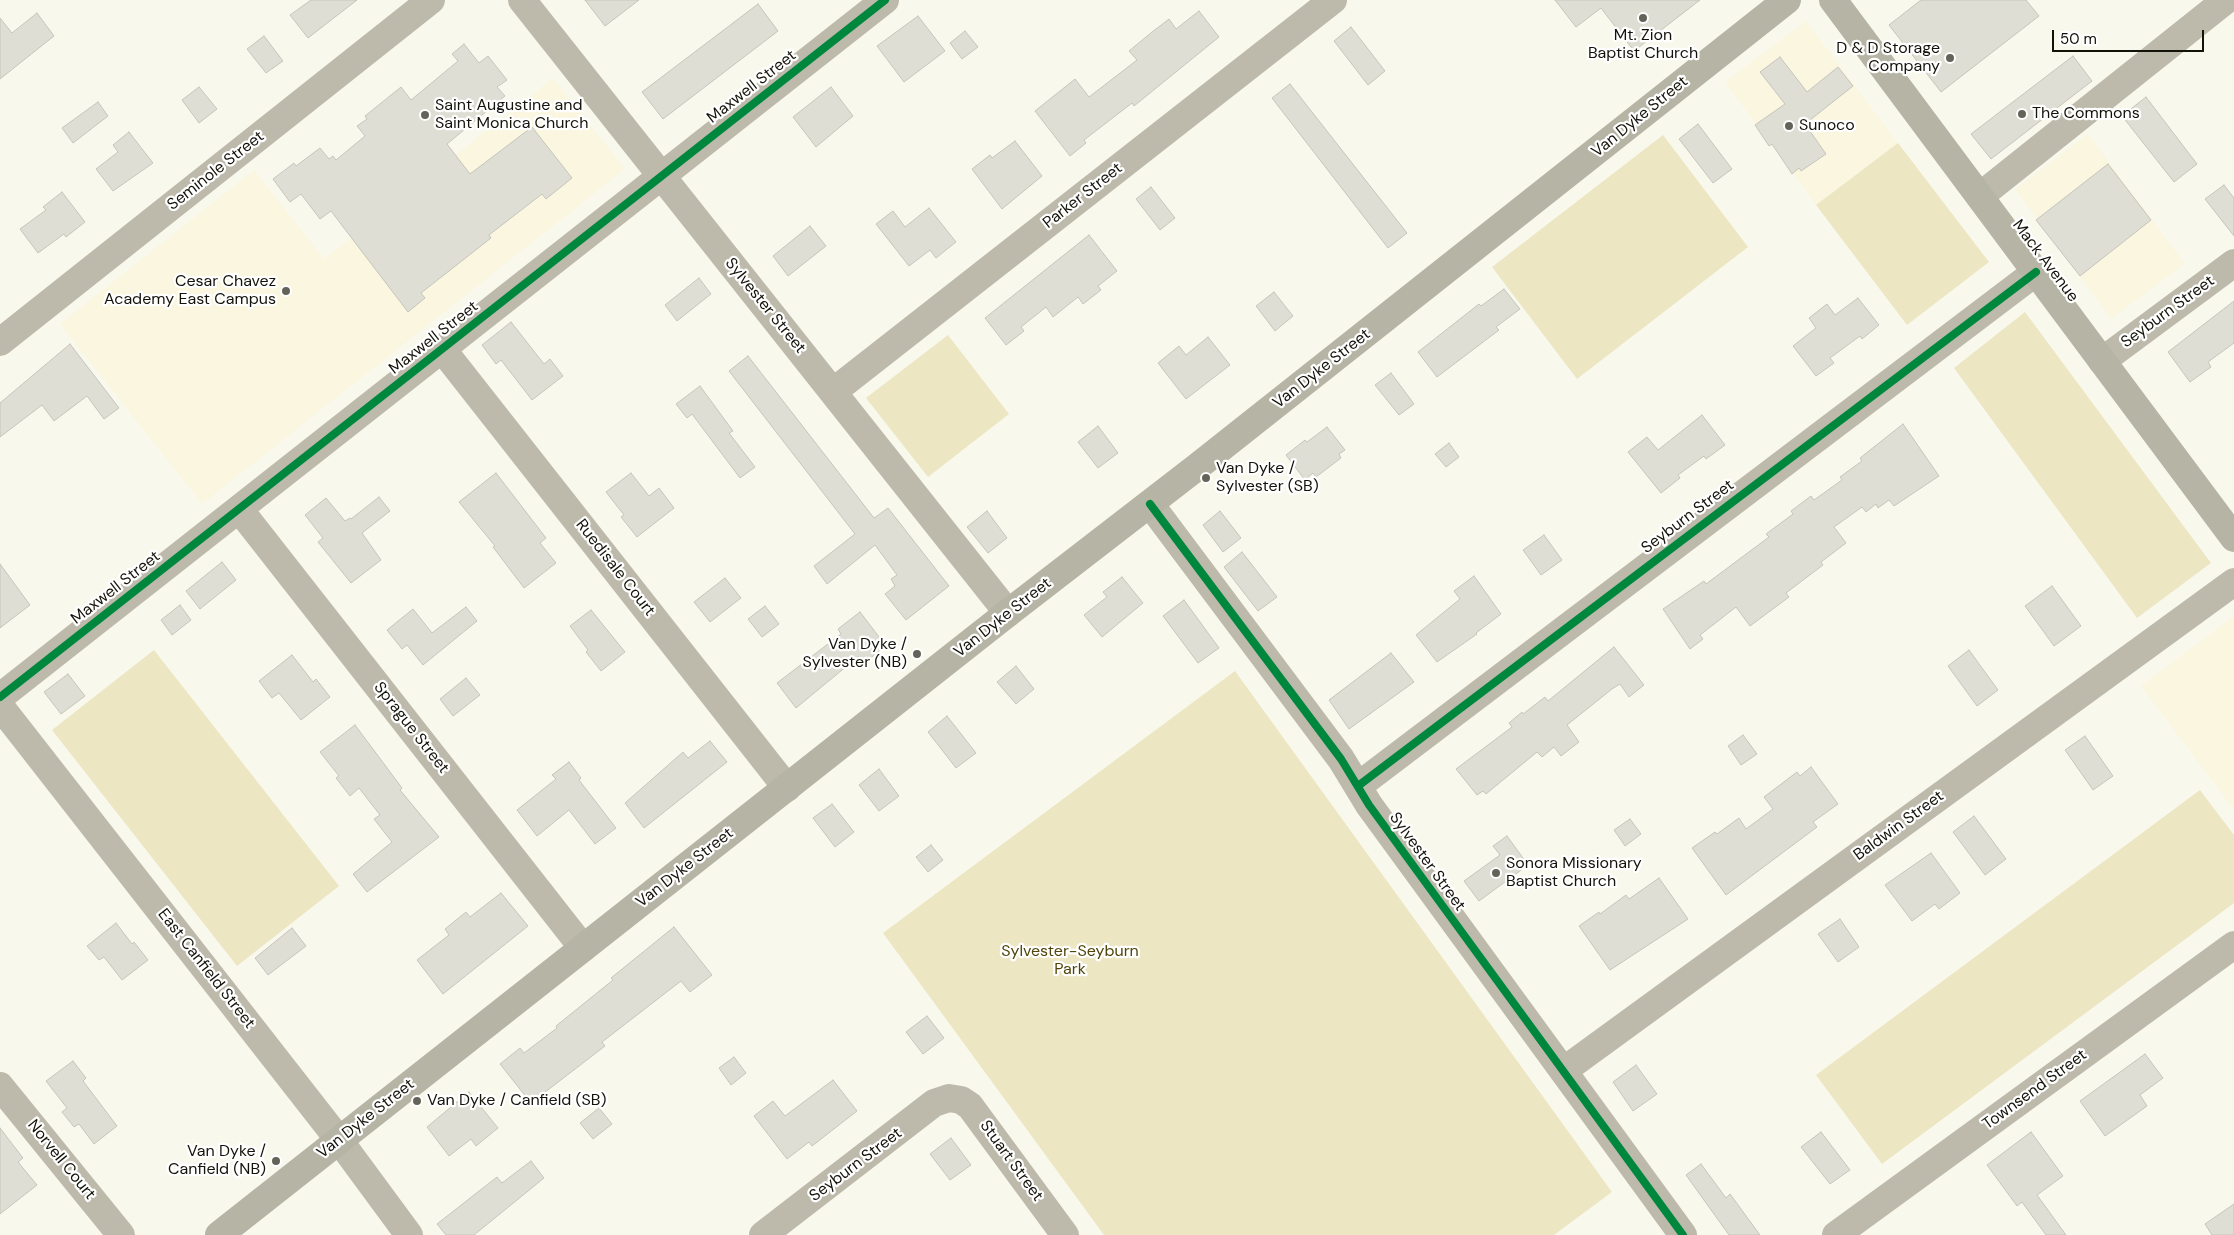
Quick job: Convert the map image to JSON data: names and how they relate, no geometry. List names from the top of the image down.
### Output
{
  "streets": {
    "main road": ["Van Dyke Street", "Mack Avenue"],
    "street": [
      "Maxwell Street",
      "Seminole Street",
      "Parker Street",
      "Sylvester Street",
      "Seyburn Street",
      "Ruedisale Court",
      "Sprague Street",
      "Baldwin Street",
      "East Canfield Street",
      "Townsend Street",
      "Norvell Court",
      "Stuart Street"
    ]
  },
  "crossings": [
    ["Maxwell Street", "Sylvester Street"],
    ["Maxwell Street", "Ruedisale Court"],
    ["Maxwell Street", "Sprague Street"],
    ["Van Dyke Street", "Sylvester Street"],
    ["Van Dyke Street", "Ruedisale Court"],
    ["Van Dyke Street", "Sprague Street"],
    ["Van Dyke Street", "East Canfield Street"],
    ["Parker Street", "Sylvester Street"],
    ["Mack Avenue", "Seyburn Street"],
    ["Sylvester Street", "Seyburn Street"],
    ["Sylvester Street", "Baldwin Street"],
    ["Seyburn Street", "Stuart Street"]
  ],
  "parks": ["Sylvester-Seyburn Park"],
  "places": [
    "Mt. Zion Baptist Church",
    "D & D Storage Company",
    "The Commons",
    "Saint Augustine and Saint Monica Church",
    "Sunoco",
    "Cesar Chavez Academy East Campus",
    "Van Dyke / Sylvester (SB)",
    "Van Dyke / Sylvester (NB)",
    "Sonora Missionary Baptist Church",
    "Van Dyke / Canfield (SB)",
    "Van Dyke / Canfield (NB)"
  ],
  "scale_bar": "50 m"
}
